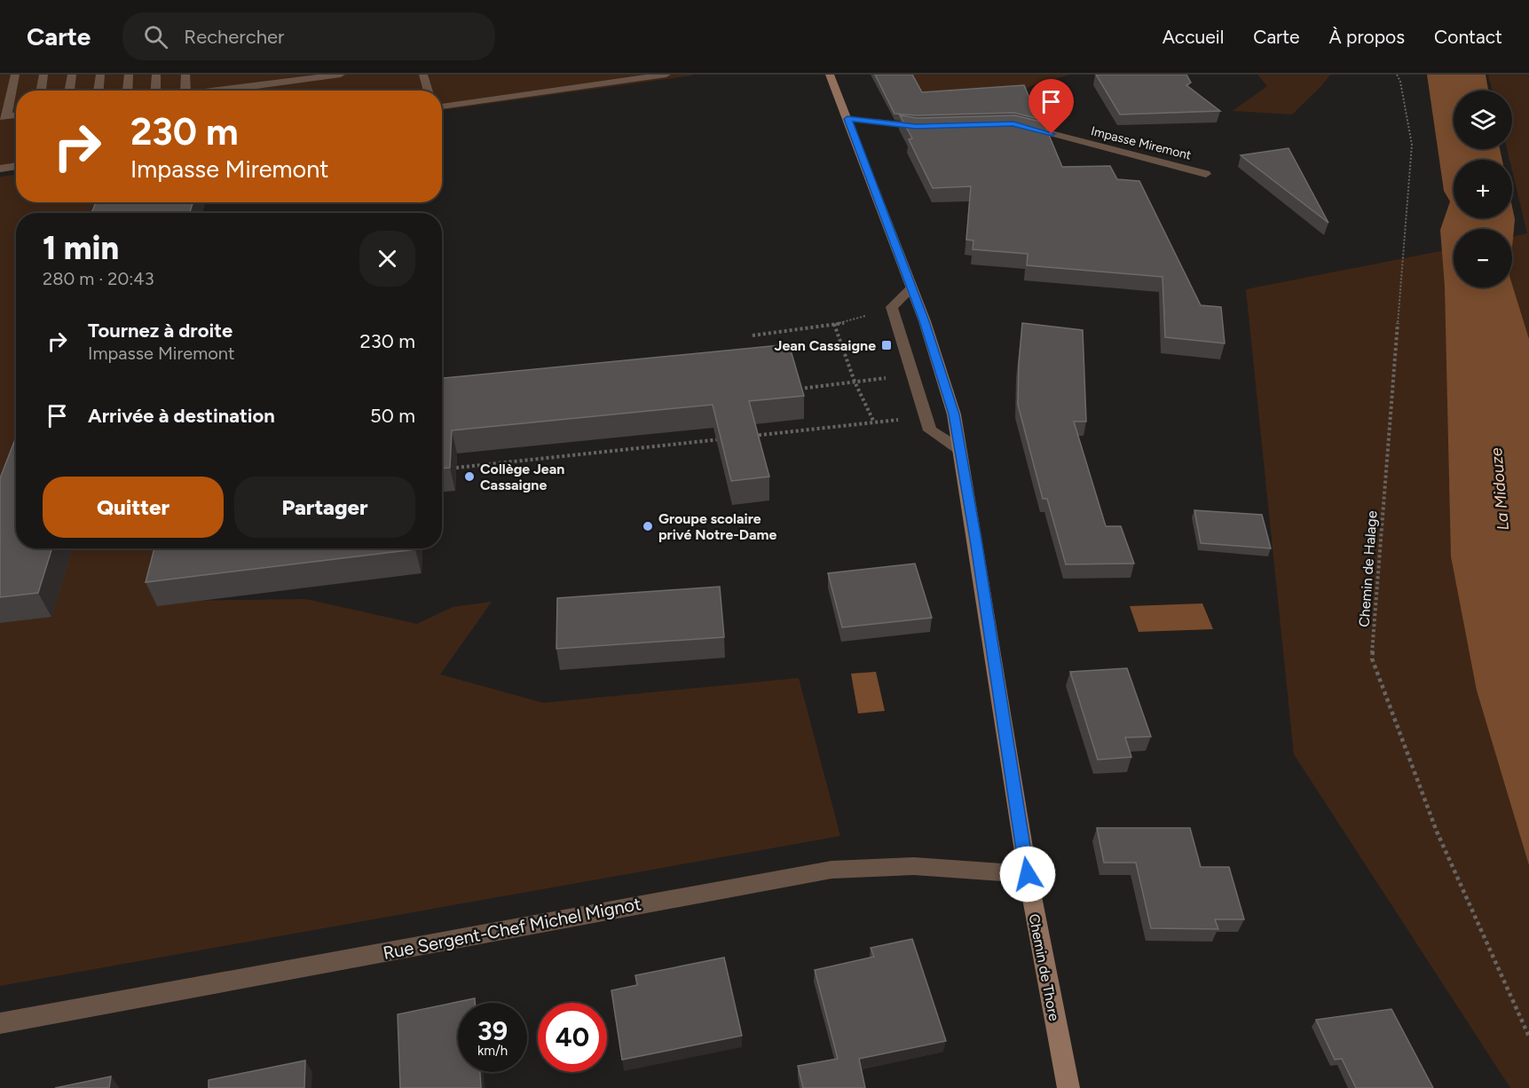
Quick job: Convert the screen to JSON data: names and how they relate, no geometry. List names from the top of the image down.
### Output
{
  "streets": {
    "street": ["Impasse Miremont", "Rue Sergent-Chef Michel Mignot", "Chemin de Thore"],
    "path": ["Chemin de Halage"]
  },
  "crossings": [
    ["Rue Sergent-Chef Michel Mignot", "Chemin de Thore"]
  ],
  "water": ["La Midouze"],
  "places": {
    "transit": ["Jean Cassaigne"],
    "other": ["Collège Jean Cassaigne", "Groupe scolaire privé Notre-Dame"]
  },
  "page": {
    "header": "Carte",
    "search": "Rechercher",
    "nav": [
      "Accueil",
      "Carte",
      "À propos",
      "Contact"
    ],
    "map_buttons": ["+", "−"],
    "turn": ["230 m", "Impasse Miremont"],
    "heading": ["1 min", "280 m · 20:43"],
    "list": [
      {
        "name": "Tournez à droite",
        "note": "Impasse Miremont",
        "value": "230 m"
      },
      {
        "name": "Arrivée à destination",
        "value": "50 m"
      }
    ],
    "buttons": ["Quitter", "Partager"],
    "speed": "39 km/h",
    "limit": "40"
  }
}
